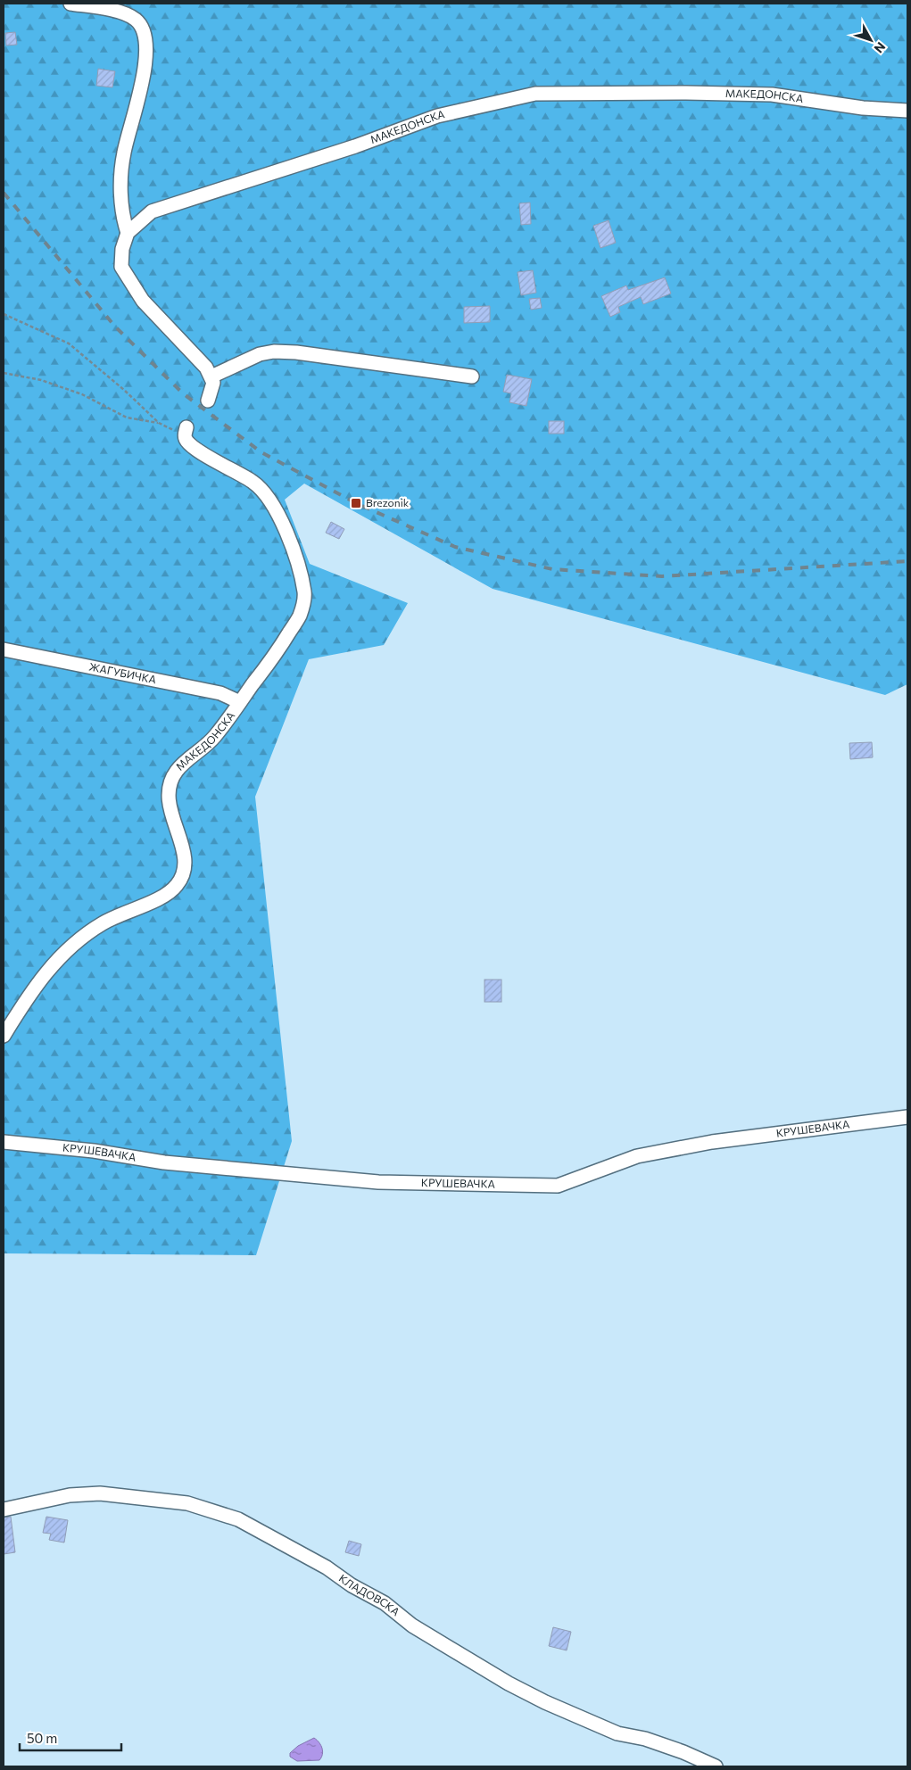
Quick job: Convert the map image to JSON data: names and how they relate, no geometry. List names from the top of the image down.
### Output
{
  "streets": {
    "street": [
      "МАКЕДОНСКА",
      "ЖАГУБИЧКА",
      "КРУШЕВАЧКА",
      "КЛАДОВСКА"
    ]
  },
  "crossings": [
    ["МАКЕДОНСКА", "ЖАГУБИЧКА"]
  ],
  "places": {
    "transit": ["Brezonik"]
  },
  "scale_bar": "50 m",
  "north": "bottom right"
}
